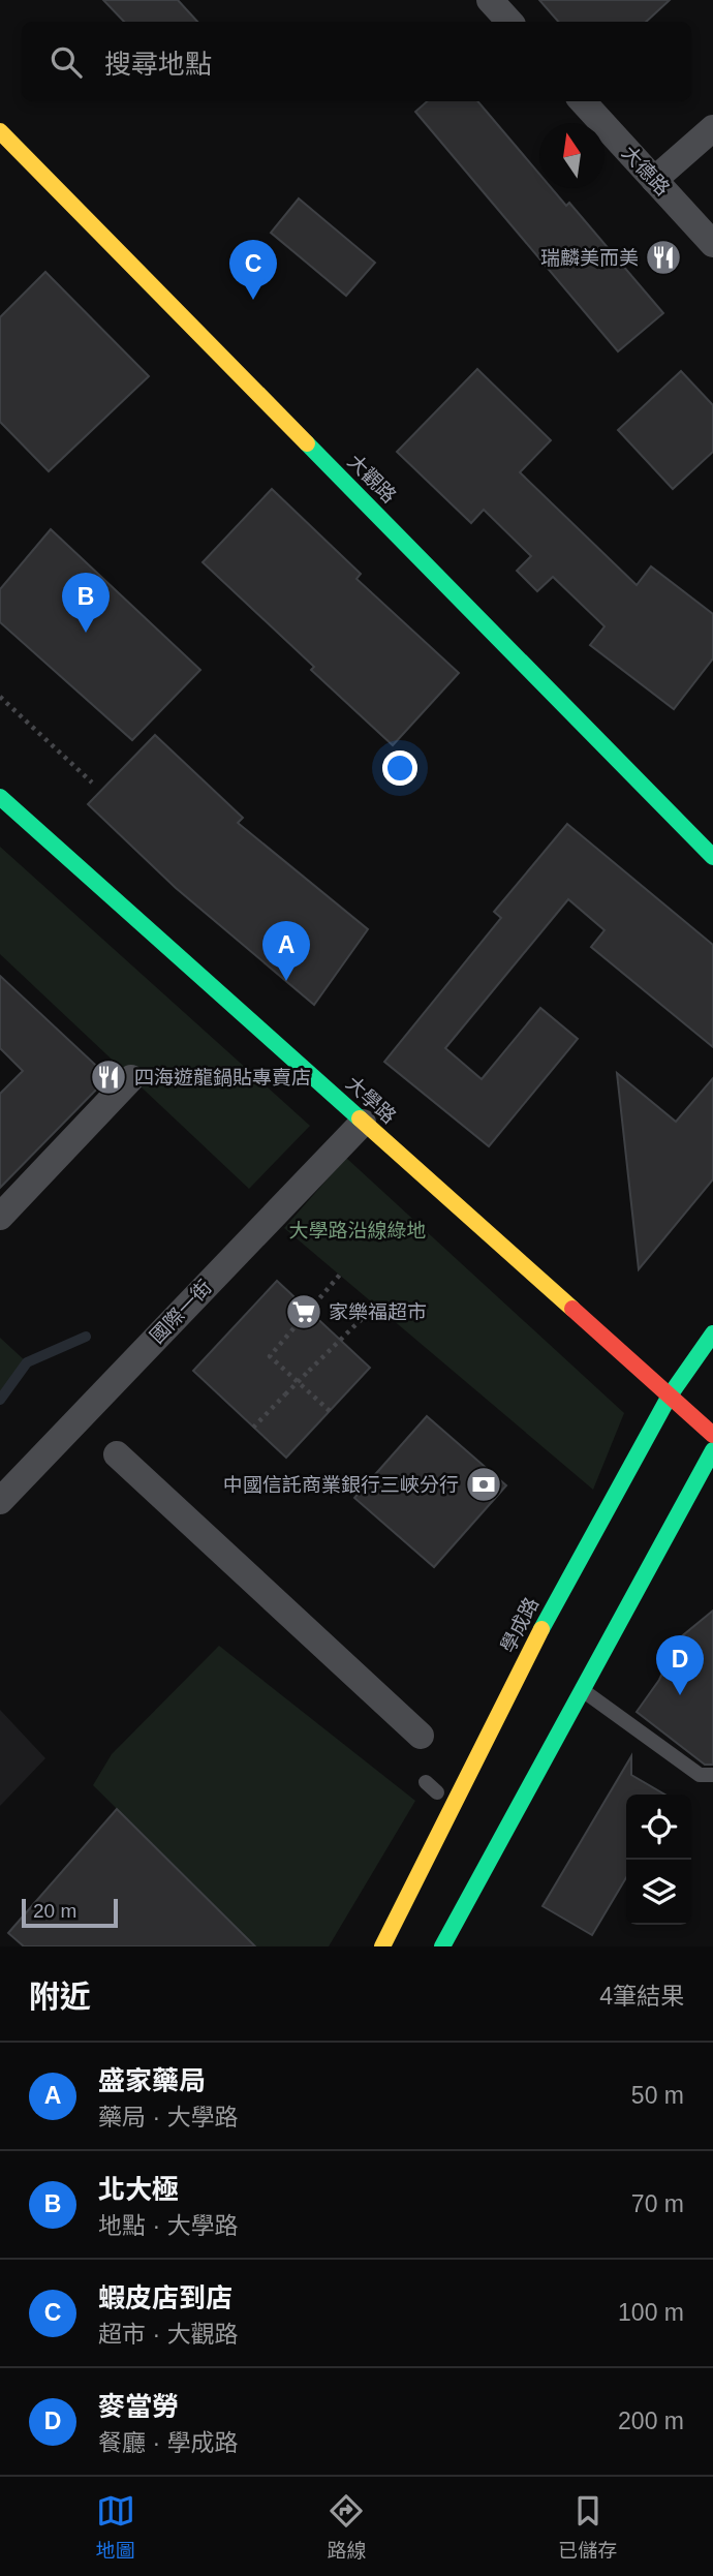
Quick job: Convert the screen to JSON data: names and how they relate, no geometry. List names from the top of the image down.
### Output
{
  "streets": {
    "street": [
      "大德路",
      "大觀路",
      "大學路",
      "國際一街",
      "學成路"
    ]
  },
  "crossings": [
    ["大學路", "國際一街"],
    ["大學路", "學成路"]
  ],
  "parks": ["大學路沿線綠地"],
  "places": {
    "restaurant": ["瑞麟美而美", "四海遊龍鍋貼專賣店"],
    "supermarket": ["家樂福超市"],
    "bank": ["中國信託商業銀行三峽分行"]
  },
  "scale_bar": "20 m",
  "north": "top",
  "page": {
    "search": "搜尋地點",
    "pins": [
      "C",
      "B",
      "A",
      "D"
    ],
    "scale": "20 m",
    "heading": ["附近", "4筆結果"],
    "list": [
      {
        "mark": "A",
        "name": "盛家藥局",
        "note": "藥局 · 大學路",
        "value": "50 m"
      },
      {
        "mark": "B",
        "name": "北大極",
        "note": "地點 · 大學路",
        "value": "70 m"
      },
      {
        "mark": "C",
        "name": "蝦皮店到店",
        "note": "超市 · 大觀路",
        "value": "100 m"
      },
      {
        "mark": "D",
        "name": "麥當勞",
        "note": "餐廳 · 學成路",
        "value": "200 m"
      }
    ],
    "nav": ["地圖", "路線", "已儲存"]
  }
}
